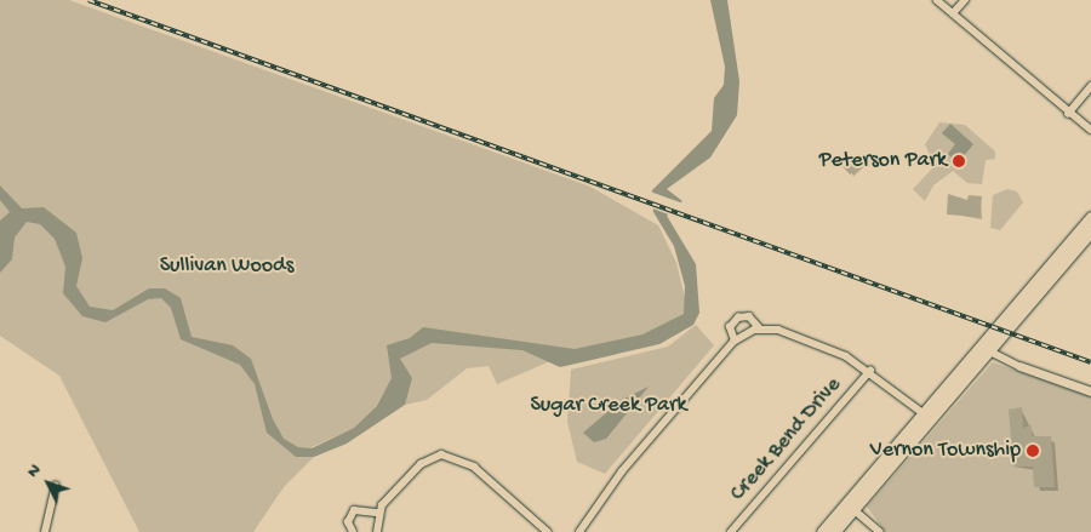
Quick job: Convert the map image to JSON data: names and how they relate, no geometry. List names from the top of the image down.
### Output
{
  "streets": {
    "street": ["Creek Bend Drive"]
  },
  "parks": ["Sullivan Woods", "Sugar Creek Park"],
  "places": ["Peterson Park", "Vernon Township"],
  "north": "top left"
}
